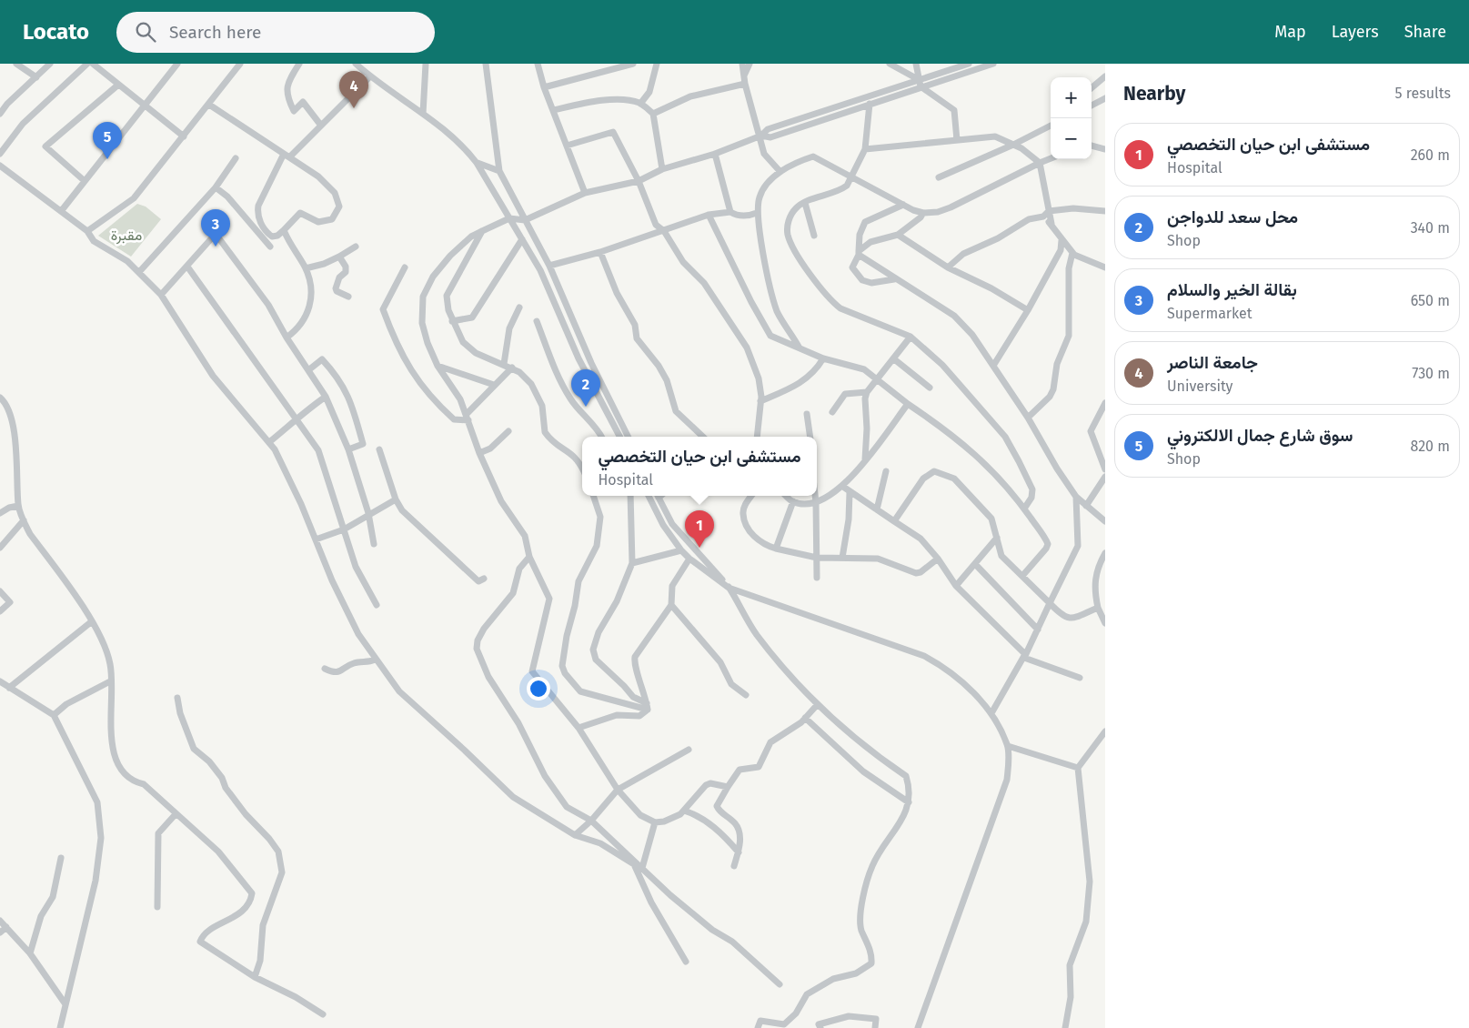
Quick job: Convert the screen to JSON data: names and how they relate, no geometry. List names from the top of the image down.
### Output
{
  "parks": ["مقبرة"],
  "page": {
    "header": "Locato",
    "search": "Search here",
    "nav": ["Map", "Layers", "Share"],
    "heading": ["Nearby", "5 results"],
    "pins": [
      "4",
      "5",
      "3",
      "2",
      "1"
    ],
    "map_buttons": ["+", "−"],
    "list": [
      {
        "mark": "1",
        "name": "مستشفى ابن حيان التخصصي",
        "note": "Hospital",
        "value": "260 m"
      },
      {
        "mark": "2",
        "name": "محل سعد للدواجن",
        "note": "Shop",
        "value": "340 m"
      },
      {
        "mark": "3",
        "name": "بقالة الخير والسلام",
        "note": "Supermarket",
        "value": "650 m"
      },
      {
        "mark": "4",
        "name": "جامعة الناصر",
        "note": "University",
        "value": "730 m"
      },
      {
        "mark": "5",
        "name": "سوق شارع جمال الالكتروني",
        "note": "Shop",
        "value": "820 m"
      }
    ],
    "popup": ["مستشفى ابن حيان التخصصي", "Hospital"]
  }
}
